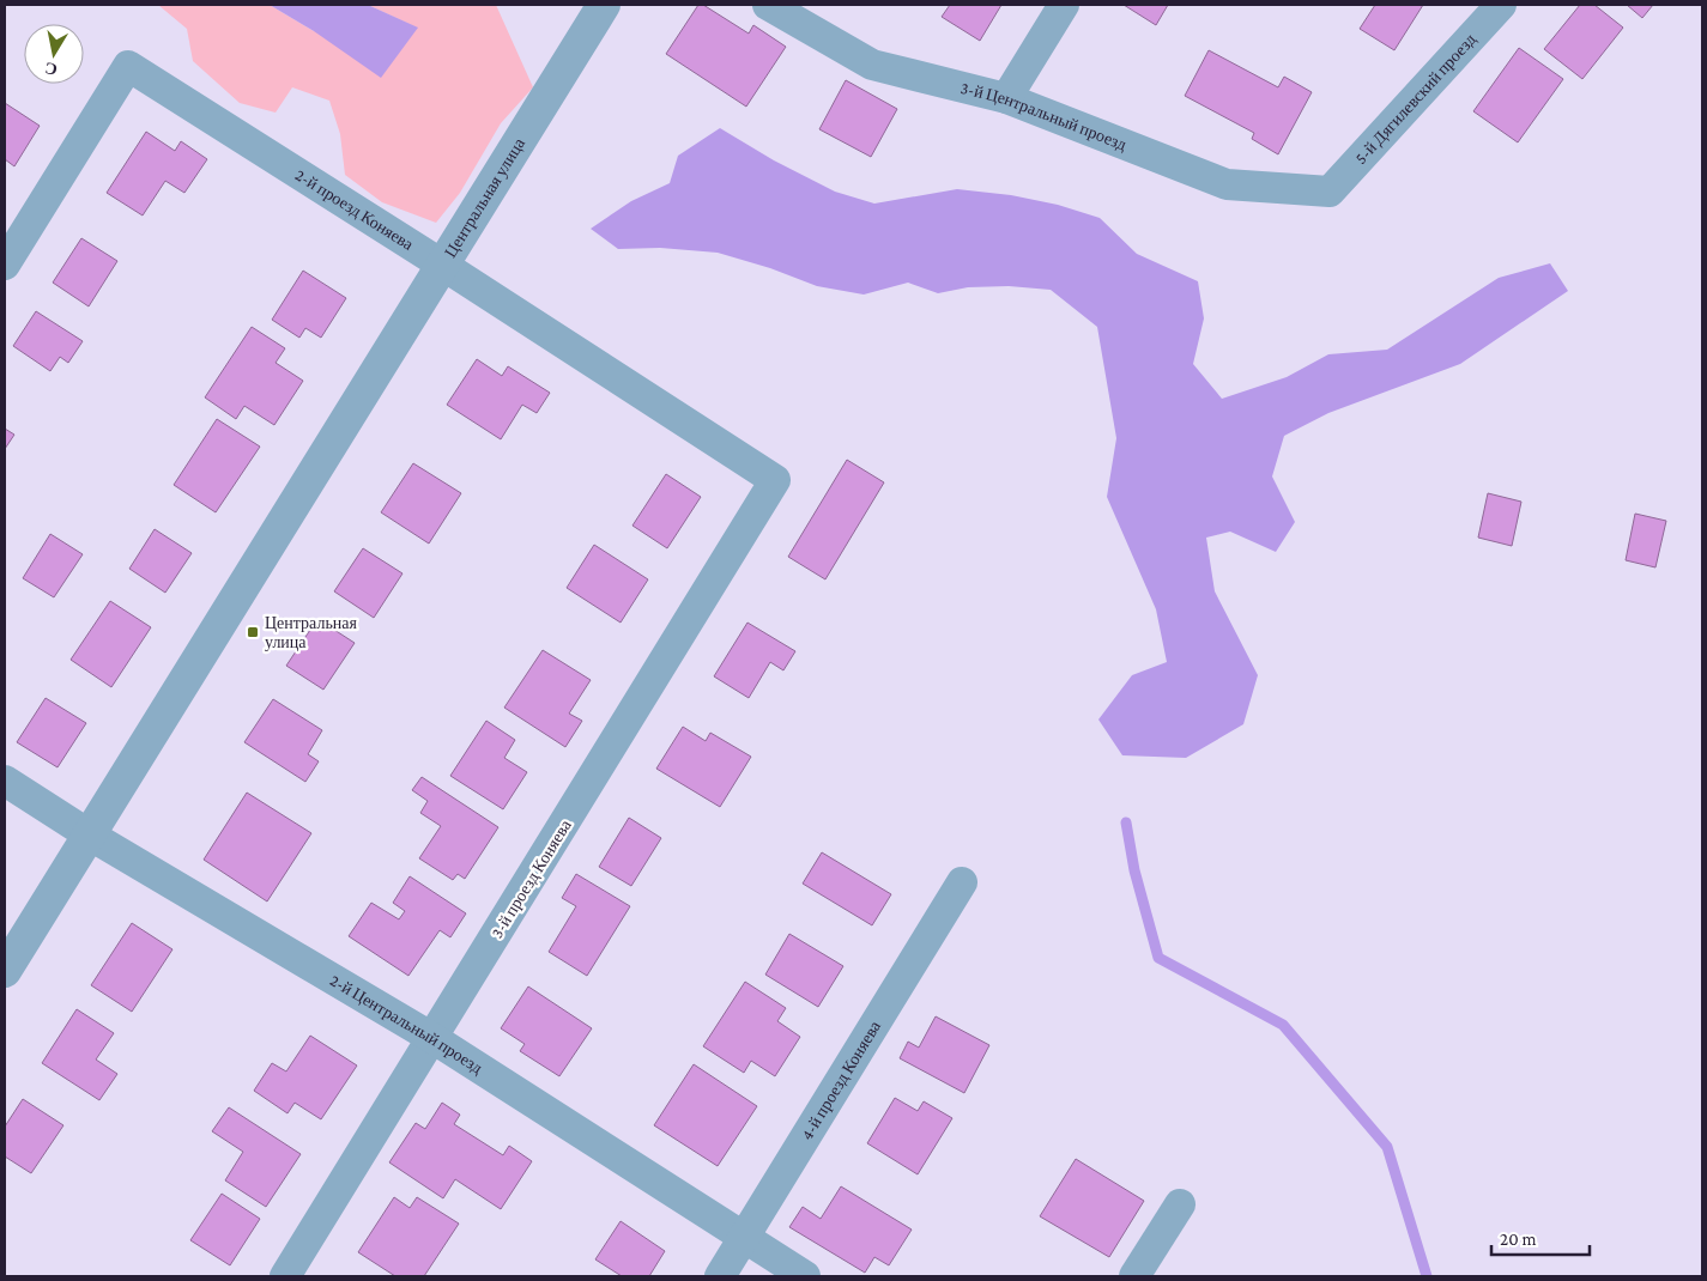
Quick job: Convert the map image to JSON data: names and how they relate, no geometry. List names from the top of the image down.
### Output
{
  "streets": {
    "street": [
      "5-й Дягилевский проезд",
      "3-й Центральный проезд",
      "Центральная улица",
      "2-й проезд Коняева",
      "3-й проезд Коняева",
      "2-й Центральный проезд",
      "4-й проезд Коняева"
    ]
  },
  "crossings": [
    ["5-й Дягилевский проезд", "3-й Центральный проезд"],
    ["Центральная улица", "2-й проезд Коняева"],
    ["Центральная улица", "2-й Центральный проезд"],
    ["2-й проезд Коняева", "3-й проезд Коняева"],
    ["3-й проезд Коняева", "2-й Центральный проезд"],
    ["2-й Центральный проезд", "4-й проезд Коняева"]
  ],
  "places": {
    "transit": ["Центральная улица"]
  },
  "scale_bar": "20 m",
  "north": "bottom"
}
